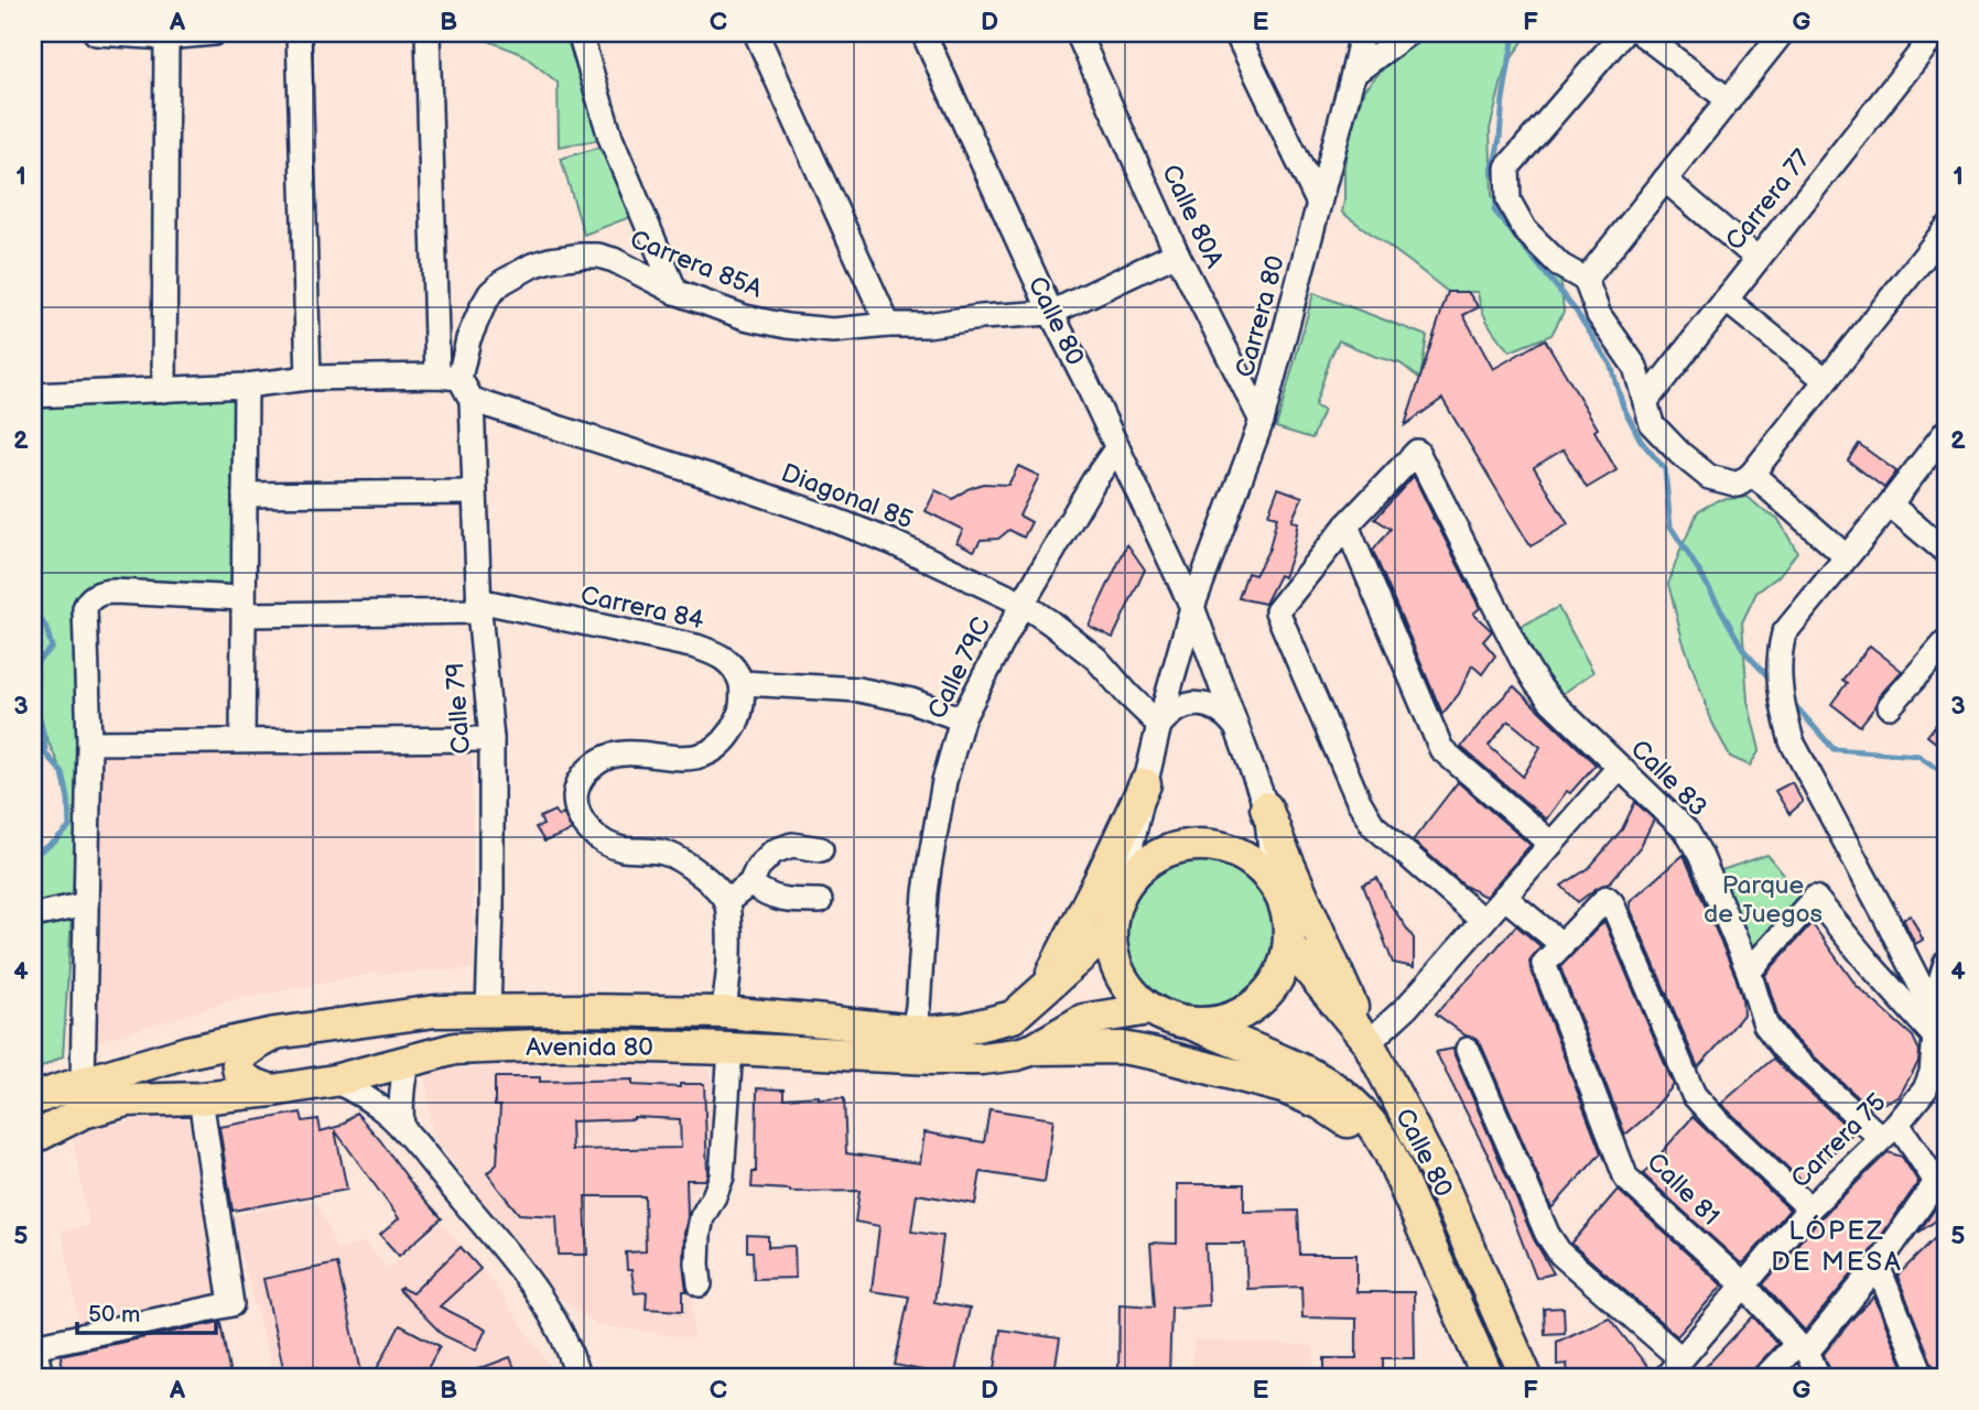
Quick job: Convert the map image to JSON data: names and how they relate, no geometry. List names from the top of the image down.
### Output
{
  "streets": {
    "main road": ["Calle 80", "Avenida 80"],
    "street": [
      "Carrera 77",
      "Calle 80A",
      "Carrera 85A",
      "Carrera 80",
      "Diagonal 85",
      "Carrera 84",
      "Calle 79C",
      "Calle 79",
      "Calle 83",
      "Carrera 75",
      "Calle 81"
    ]
  },
  "crossings": [
    ["Calle 80A", "Carrera 85A"],
    ["Calle 80A", "Carrera 80"],
    ["Carrera 85A", "Calle 80"],
    ["Carrera 80", "Calle 80"],
    ["Calle 80", "Calle 79C"],
    ["Calle 80", "Avenida 80"],
    ["Diagonal 85", "Calle 79C"],
    ["Diagonal 85", "Calle 79"],
    ["Carrera 84", "Calle 79"],
    ["Calle 79C", "Avenida 80"],
    ["Calle 79", "Avenida 80"],
    ["Calle 83", "Carrera 75"],
    ["Carrera 75", "Calle 81"]
  ],
  "districts": ["LÓPEZ DE MESA"],
  "parks": ["Parque de Juegos"],
  "scale_bar": "50 m",
  "grid": {
    "columns": [
      "A",
      "B",
      "C",
      "D",
      "E",
      "F",
      "G"
    ],
    "rows": [
      "1",
      "2",
      "3",
      "4",
      "5"
    ]
  }
}
